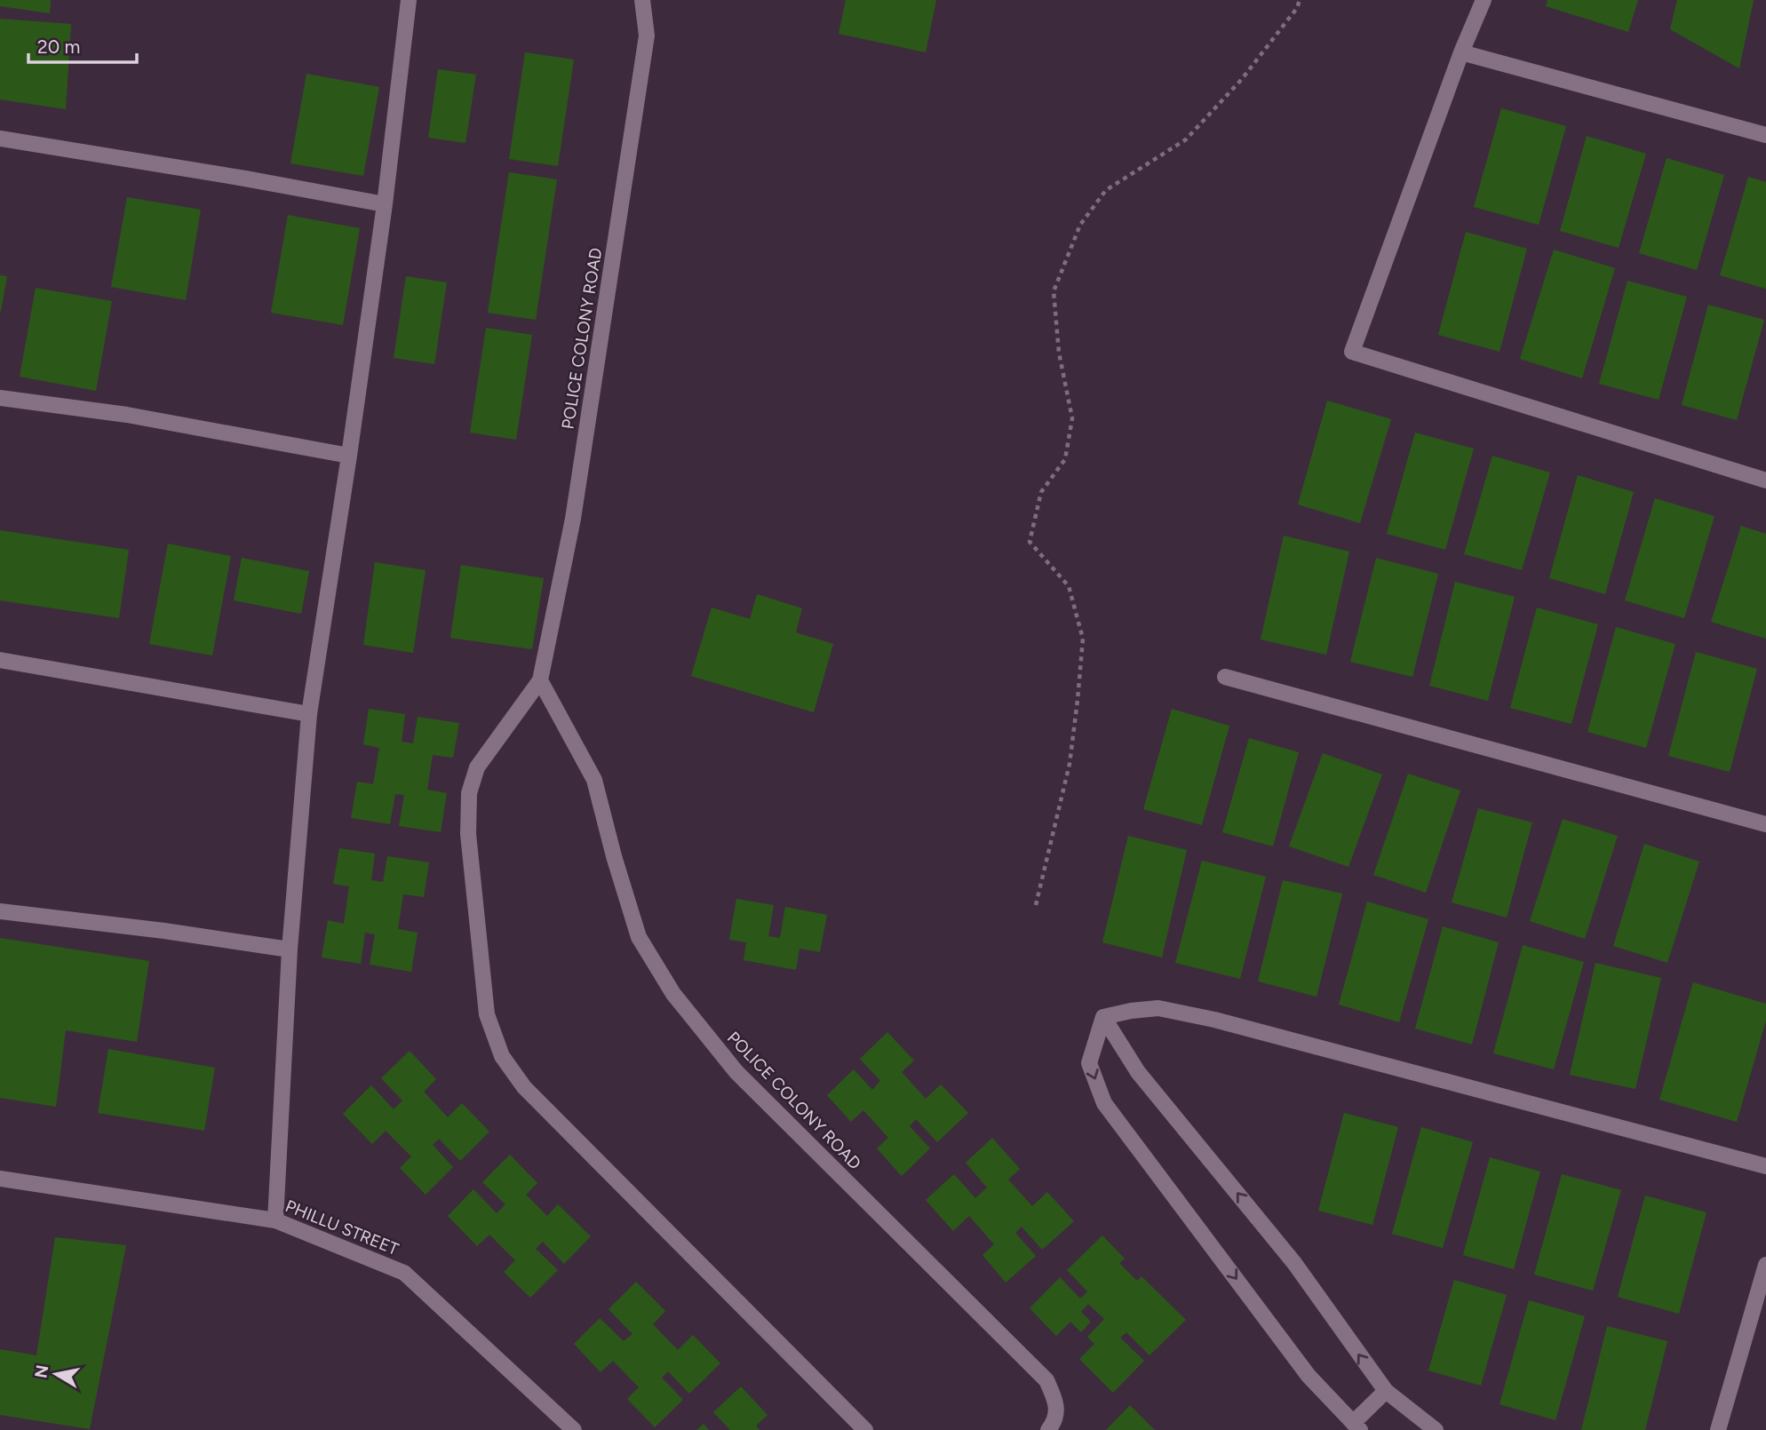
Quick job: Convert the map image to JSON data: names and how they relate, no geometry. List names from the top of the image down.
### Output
{
  "streets": {
    "street": ["POLICE COLONY ROAD", "PHILLU STREET"]
  },
  "scale_bar": "20 m",
  "north": "left"
}
